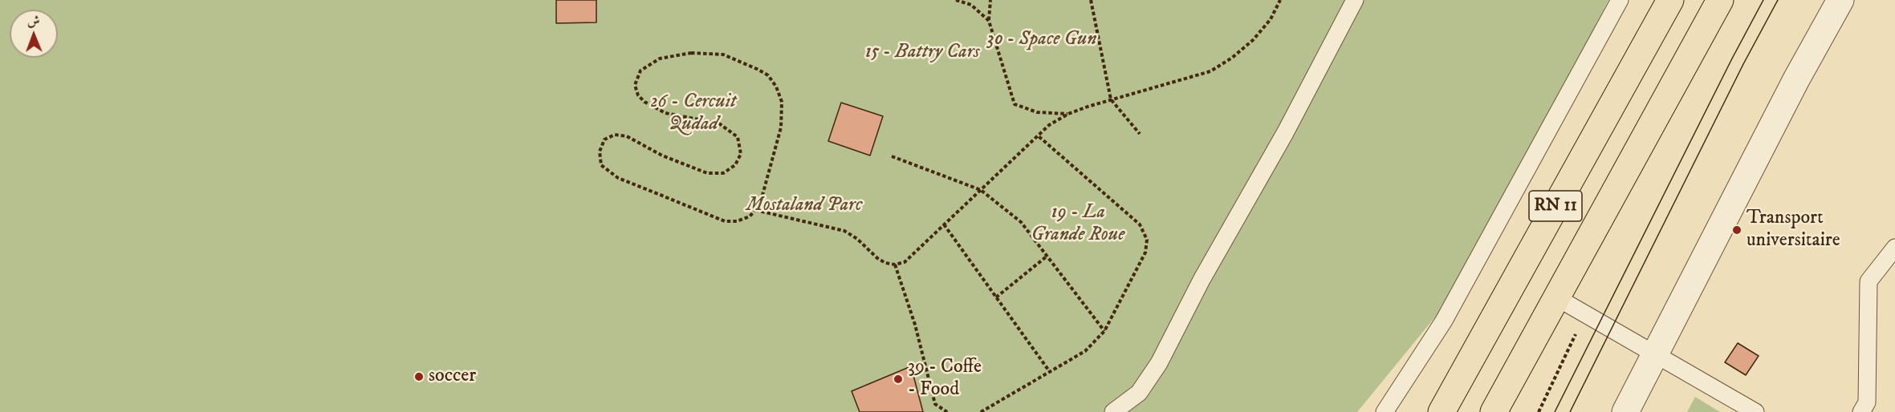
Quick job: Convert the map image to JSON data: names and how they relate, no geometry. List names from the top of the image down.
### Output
{
  "streets": {
    "highway": ["RN 11"]
  },
  "parks": [
    "30 - Space Gun",
    "15 - Battry Cars",
    "26 - Cercuit Qudad",
    "Mostaland Parc",
    "19 - La Grande Roue"
  ],
  "places": ["Transport universitaire", "soccer", "39 - Coffe - Food"],
  "north": "top"
}
